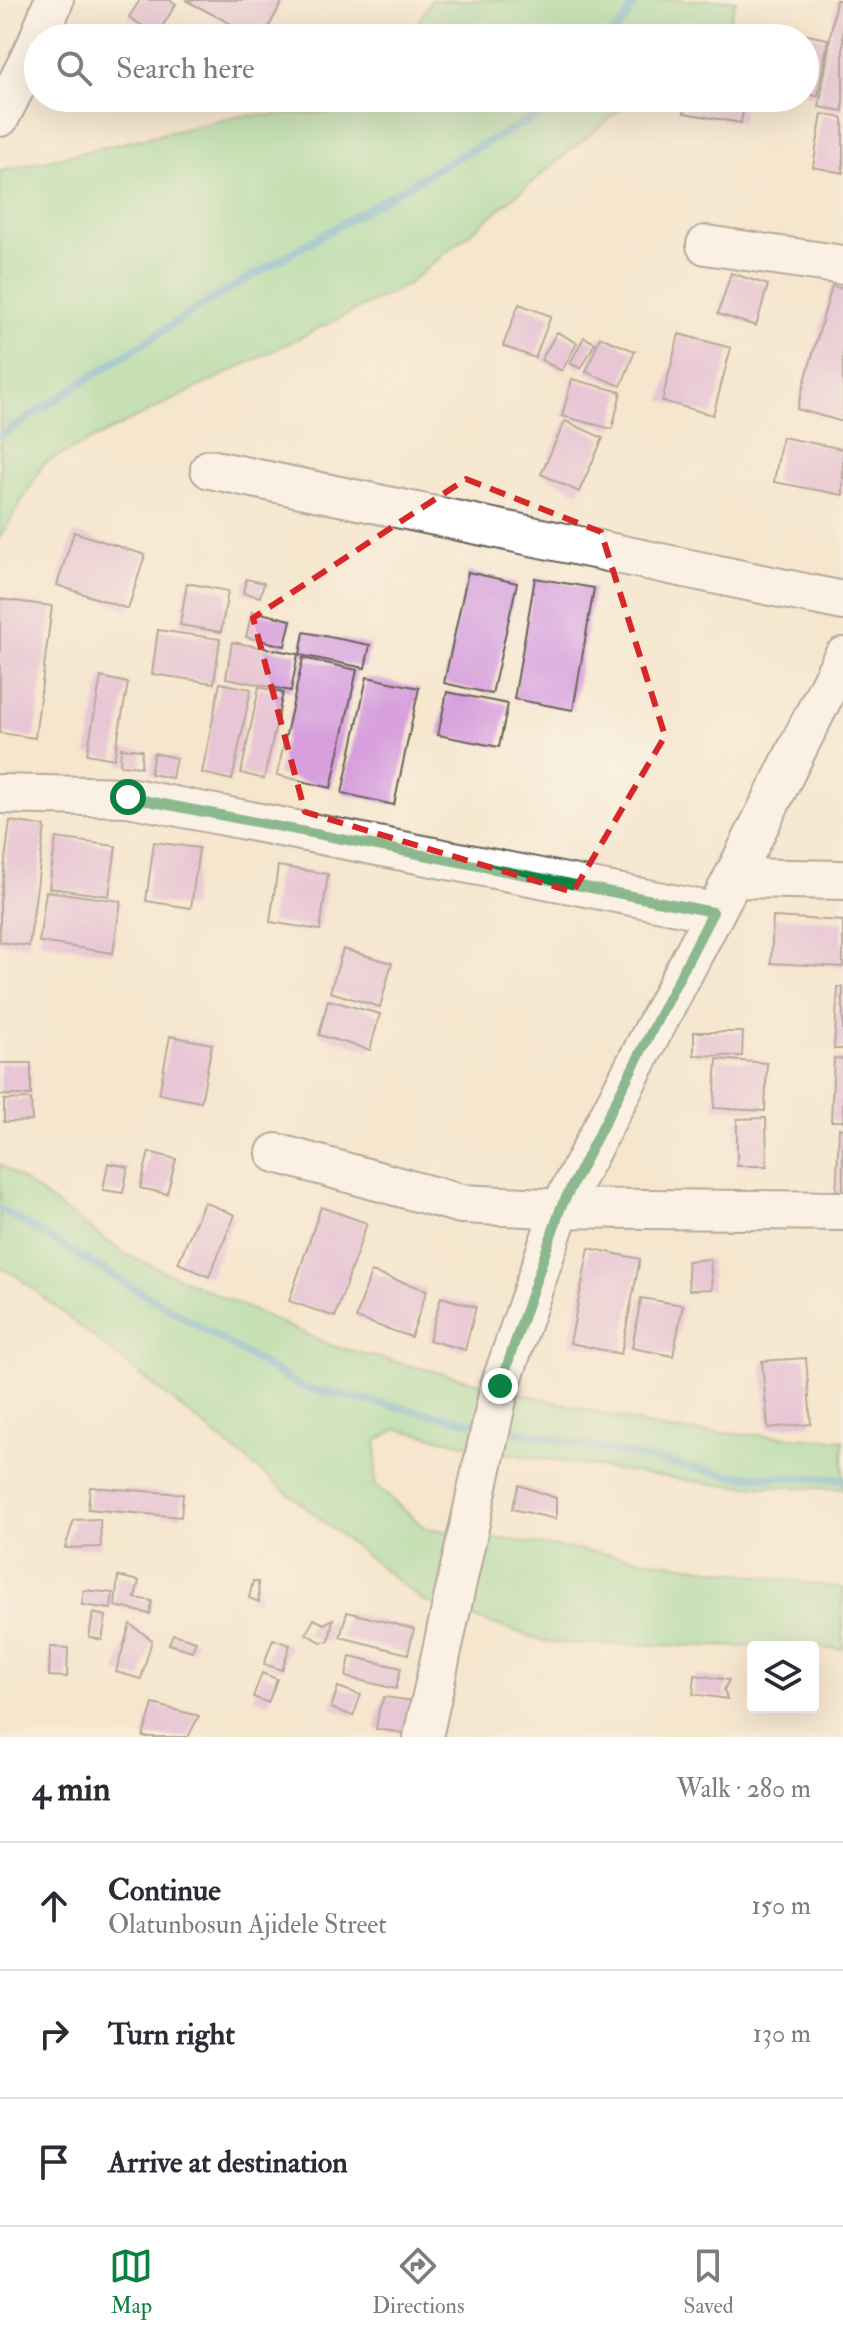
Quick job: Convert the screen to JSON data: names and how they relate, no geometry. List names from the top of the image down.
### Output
{
  "page": {
    "search": "Search here",
    "heading": ["4 min", "Walk · 280 m"],
    "list": [
      ["Continue", "Olatunbosun Ajidele Street", "150 m"],
      ["Turn right", "130 m"],
      "Arrive at destination"
    ],
    "nav": ["Map", "Directions", "Saved"]
  }
}
